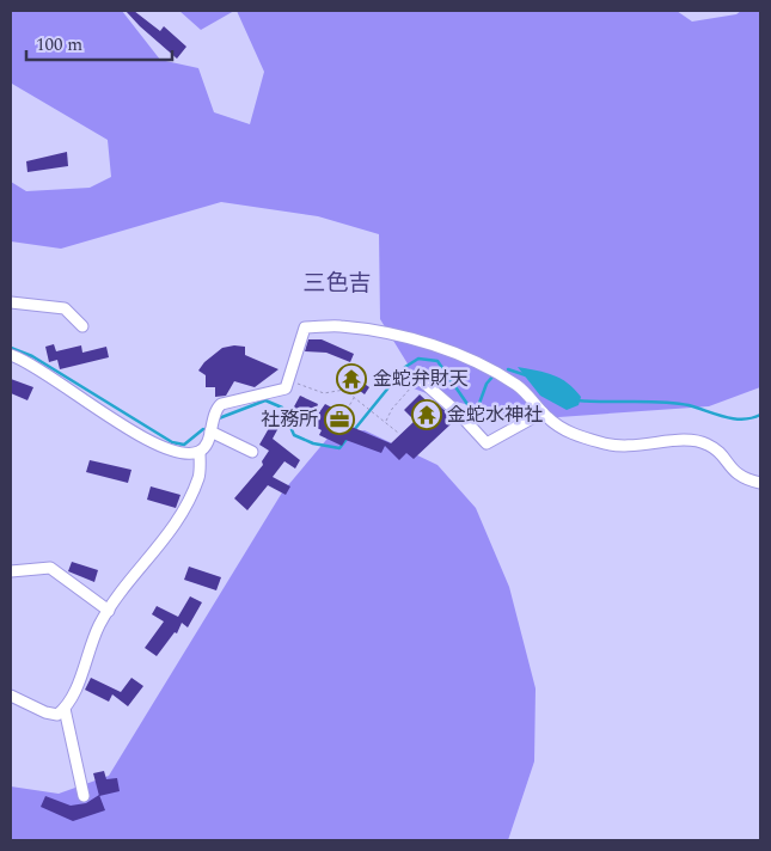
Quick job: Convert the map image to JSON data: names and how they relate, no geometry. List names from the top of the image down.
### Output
{
  "districts": ["三色吉"],
  "places": {
    "temple": ["金蛇弁財天", "金蛇水神社"],
    "office": ["社務所"]
  },
  "scale_bar": "100 m"
}
